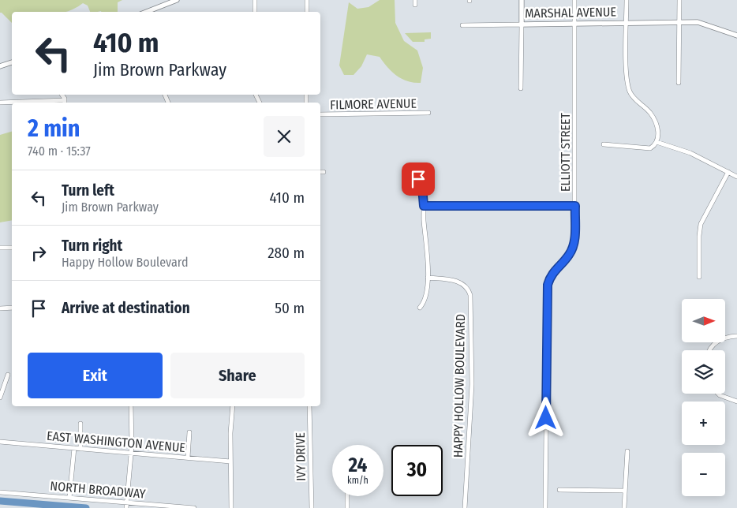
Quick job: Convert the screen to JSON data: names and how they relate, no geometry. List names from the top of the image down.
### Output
{
  "streets": {
    "street": [
      "MARSHAL AVENUE",
      "FILMORE AVENUE",
      "ELLIOTT STREET",
      "HAPPY HOLLOW BOULEVARD",
      "EAST WASHINGTON AVENUE",
      "IVY DRIVE",
      "NORTH BROADWAY"
    ]
  },
  "crossings": [
    ["MARSHAL AVENUE", "ELLIOTT STREET"]
  ],
  "north": "right",
  "page": {
    "turn": ["410 m", "Jim Brown Parkway"],
    "heading": ["2 min", "740 m · 15:37"],
    "list": [
      {
        "name": "Turn left",
        "note": "Jim Brown Parkway",
        "value": "410 m"
      },
      {
        "name": "Turn right",
        "note": "Happy Hollow Boulevard",
        "value": "280 m"
      },
      {
        "name": "Arrive at destination",
        "value": "50 m"
      }
    ],
    "map_buttons": ["+", "−"],
    "buttons": ["Exit", "Share"],
    "speed": "24 km/h",
    "limit": "30"
  }
}
